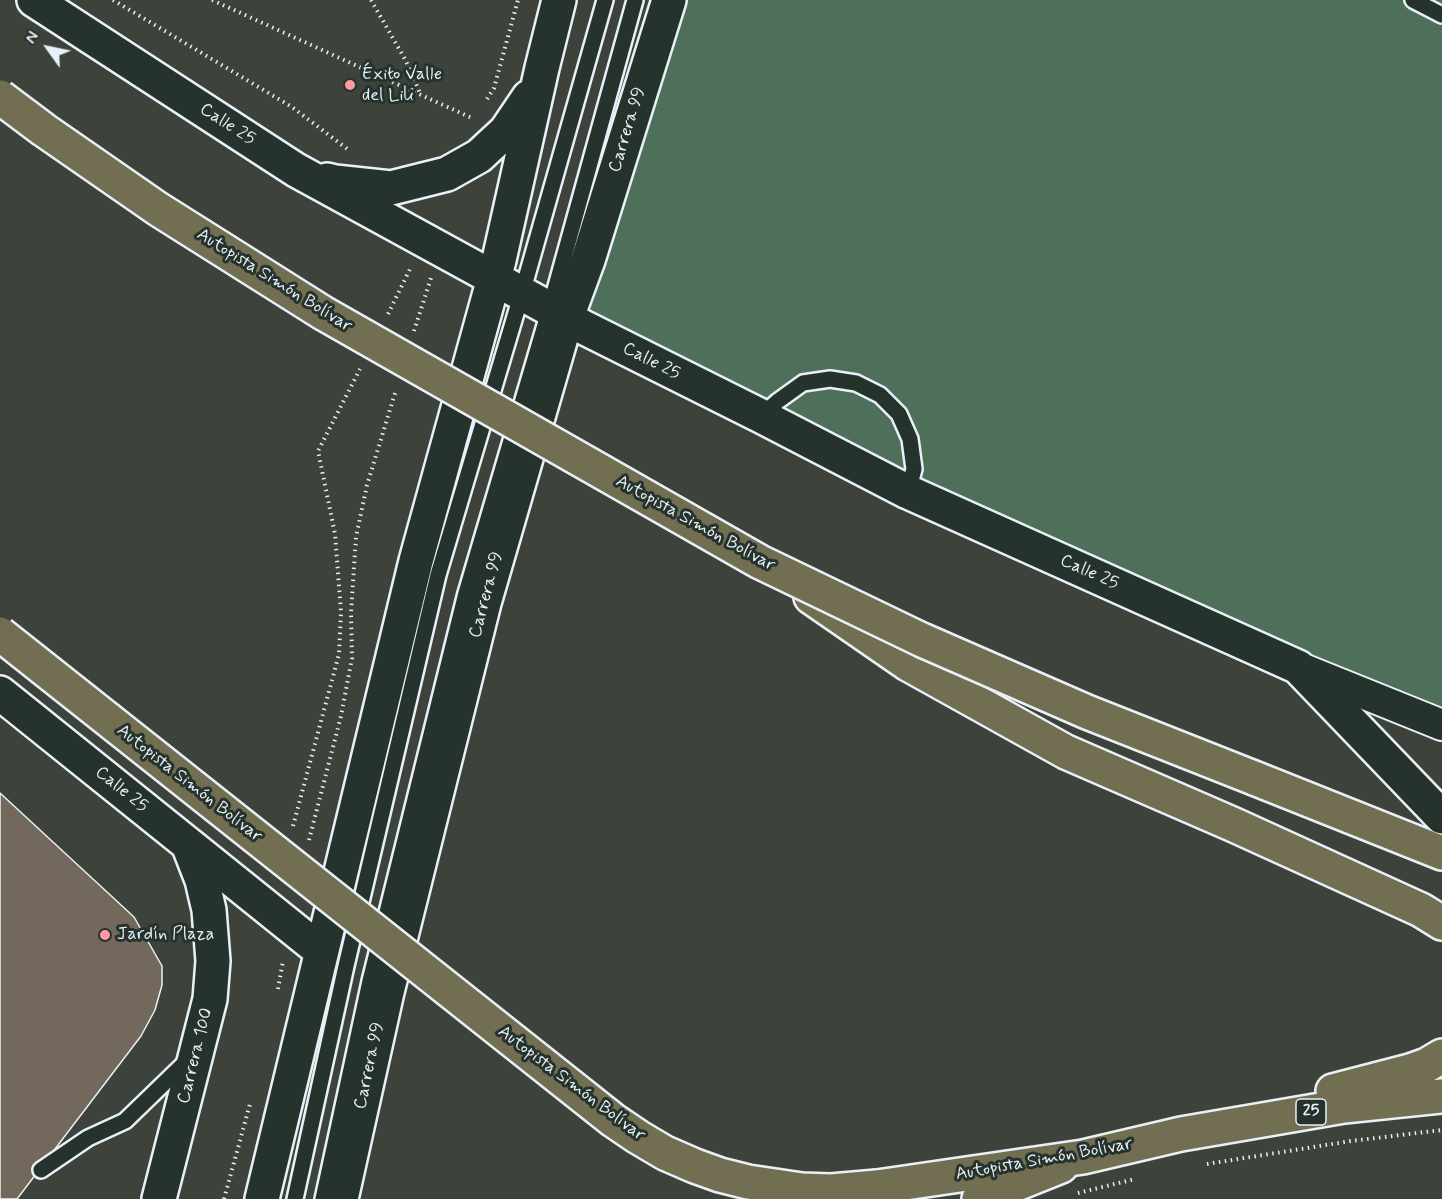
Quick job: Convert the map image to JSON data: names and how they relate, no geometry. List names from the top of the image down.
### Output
{
  "streets": {
    "main road": ["Autopista Simón Bolívar", "25"],
    "street": ["Calle 25", "Carrera 99", "Carrera 100"]
  },
  "crossings": [
    ["Calle 25", "Carrera 99"],
    ["Calle 25", "Carrera 100"]
  ],
  "places": ["Éxito Valle del Lili", "Jardín Plaza"],
  "north": "top left"
}
